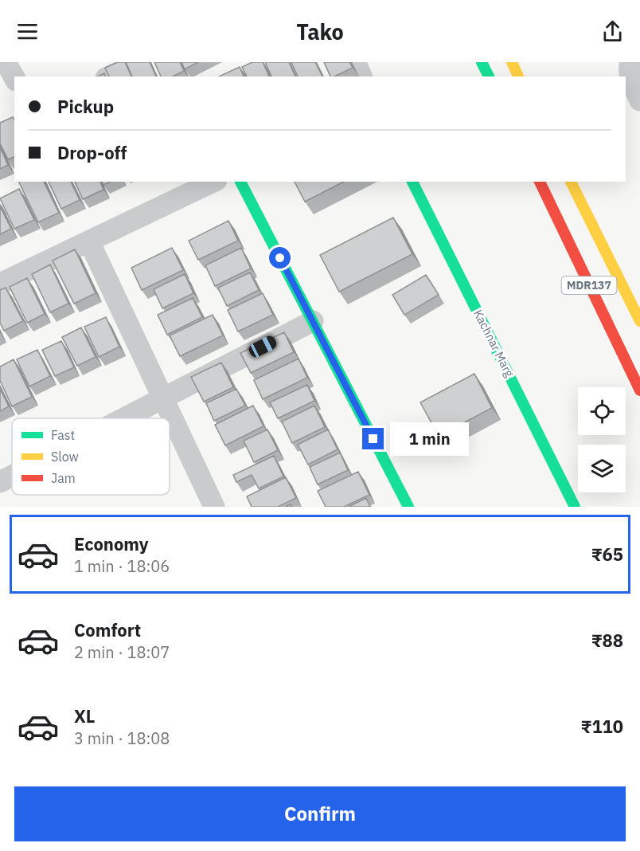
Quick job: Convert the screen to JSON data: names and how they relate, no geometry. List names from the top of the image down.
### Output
{
  "streets": {
    "street": ["MDR137", "Kachnar Marg"]
  },
  "legend": ["Fast", "Slow", "Jam"],
  "page": {
    "header": "Tako",
    "banner": ["Pickup", "Drop-off"],
    "bubble": "1 min",
    "list": [
      {
        "name": "Economy",
        "note": "1 min · 18:06",
        "value": "₹65"
      },
      {
        "name": "Comfort",
        "note": "2 min · 18:07",
        "value": "₹88"
      },
      {
        "name": "XL",
        "note": "3 min · 18:08",
        "value": "₹110"
      }
    ],
    "buttons": "Confirm"
  }
}
